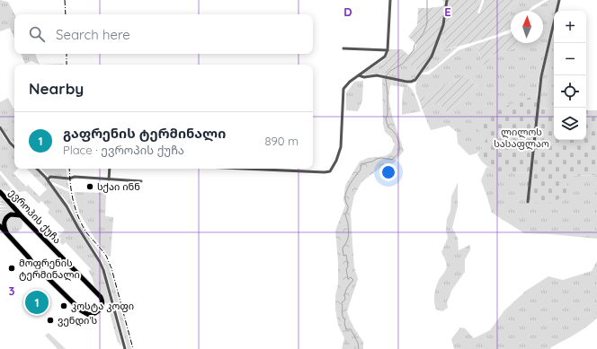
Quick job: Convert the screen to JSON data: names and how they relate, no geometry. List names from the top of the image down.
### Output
{
  "streets": {
    "main road": ["ევროპის ქუჩა"]
  },
  "parks": ["ლილოს სასაფლაო"],
  "places": [
    "სქაი ინნ",
    "მოფრენის ტერმინალი",
    "კოსტა კოფი",
    "ვენდი'ს"
  ],
  "north": "top",
  "page": {
    "map_buttons": ["+", "−"],
    "search": "Search here",
    "heading": "Nearby",
    "list": [
      {
        "mark": "1",
        "name": "გაფრენის ტერმინალი",
        "note": "Place · ევროპის ქუჩა",
        "value": "890 m"
      }
    ],
    "pins": "1"
  },
  "grid": {
    "columns": ["D", "E"],
    "rows": ["3"]
  }
}
